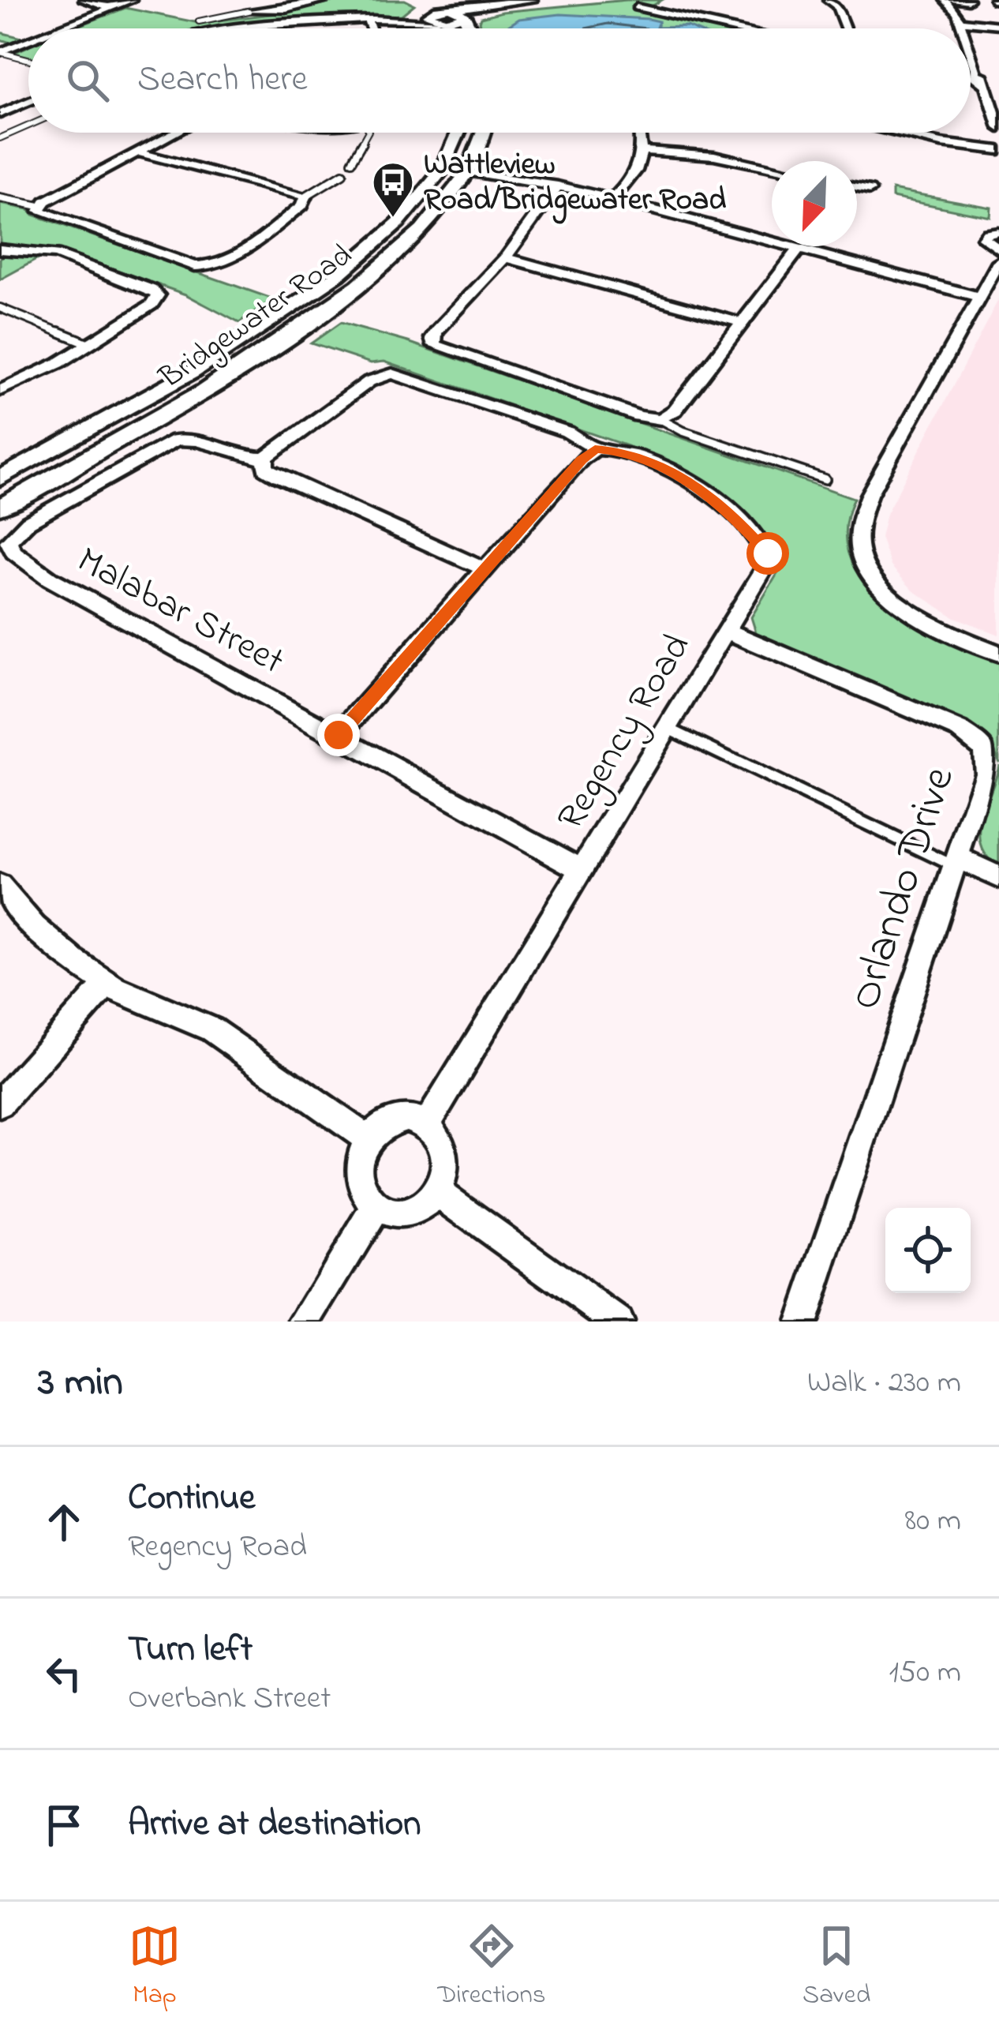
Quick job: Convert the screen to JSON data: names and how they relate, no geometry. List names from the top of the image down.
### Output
{
  "streets": {
    "street": [
      "Bridgewater Road",
      "Malabar Street",
      "Regency Road",
      "Orlando Drive"
    ]
  },
  "crossings": [
    ["Malabar Street", "Regency Road"],
    ["Regency Road", "Orlando Drive"]
  ],
  "places": {
    "bus stop": ["Wattleview Road/Bridgewater Road"]
  },
  "north": "bottom left",
  "page": {
    "search": "Search here",
    "heading": ["3 min", "Walk · 230 m"],
    "list": [
      ["Continue", "Regency Road", "80 m"],
      ["Turn left", "Overbank Street", "150 m"],
      "Arrive at destination"
    ],
    "nav": ["Map", "Directions", "Saved"]
  }
}
